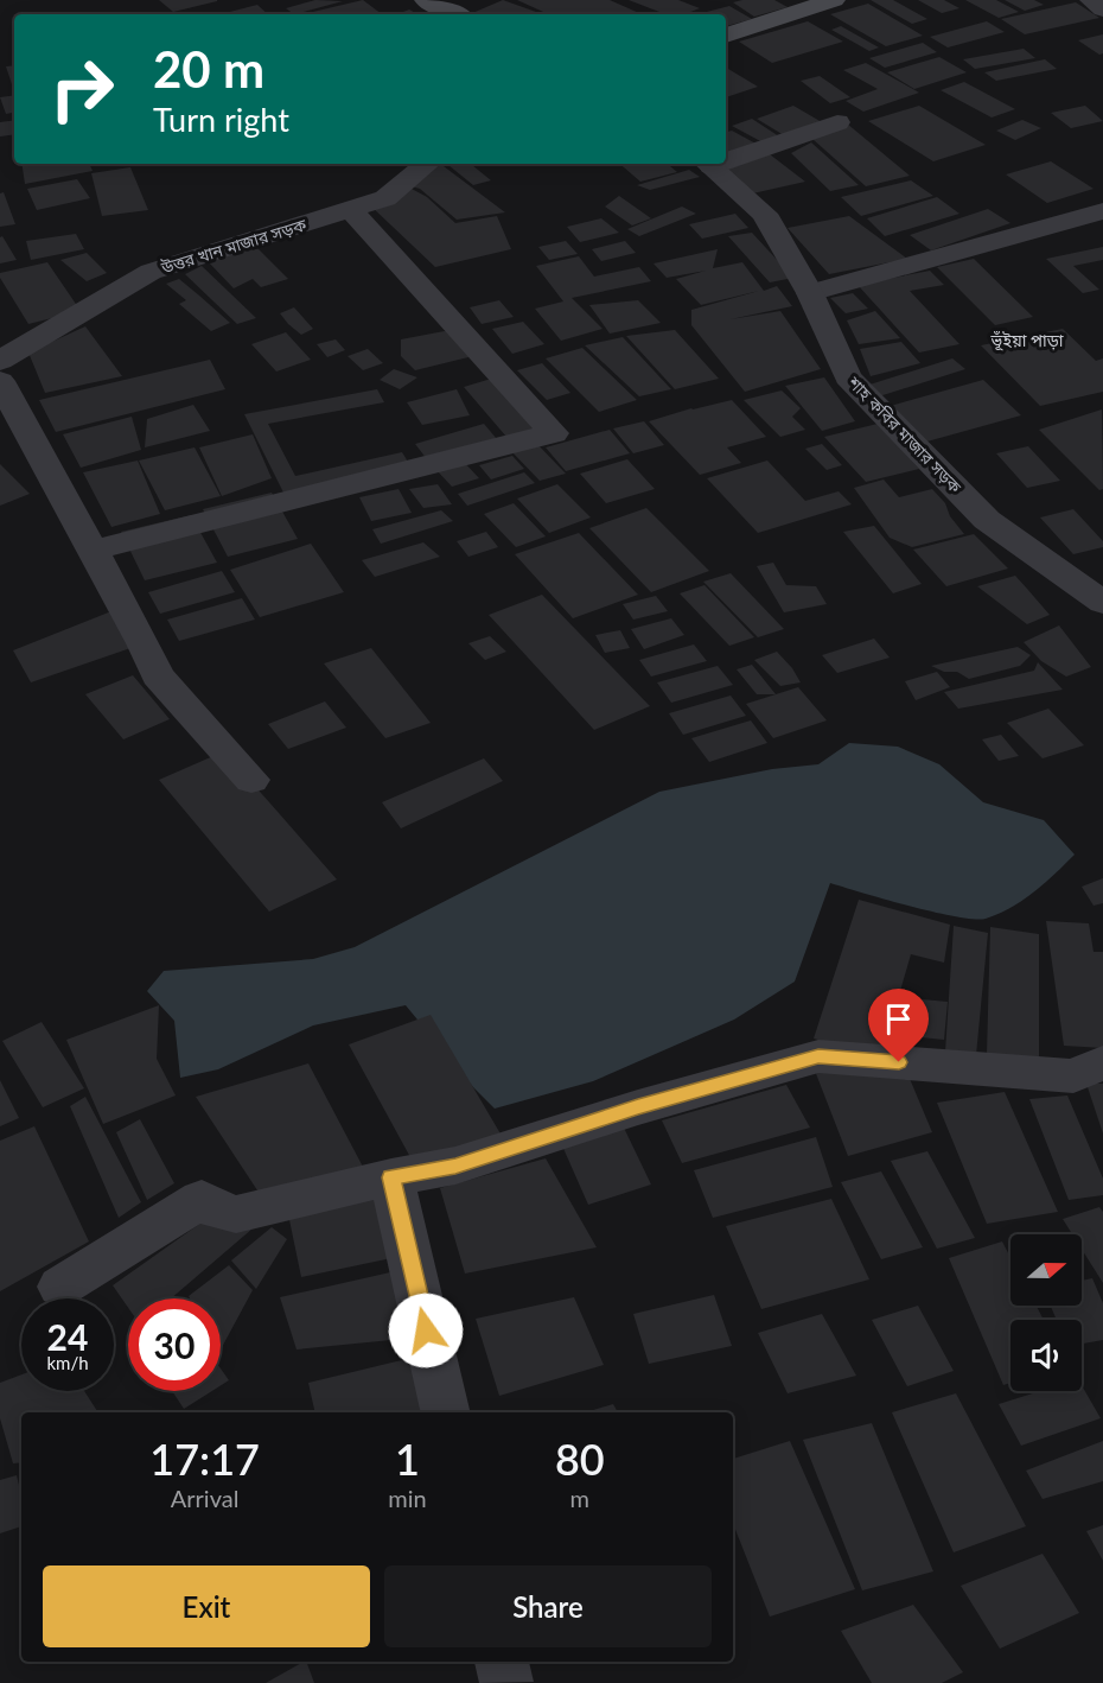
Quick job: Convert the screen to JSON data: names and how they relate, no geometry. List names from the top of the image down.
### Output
{
  "streets": {
    "street": ["উত্তর খান মাজার সড়ক", "শাহ কবির মাজার সড়ক"]
  },
  "districts": ["ভূঁইয়া পাড়া"],
  "north": "right",
  "page": {
    "turn": ["20 m", "Turn right"],
    "speed": "24 km/h",
    "limit": "30",
    "eta": [
      "17:17",
      "Arrival",
      "1",
      "min",
      "80",
      "m"
    ],
    "buttons": ["Exit", "Share"]
  }
}
